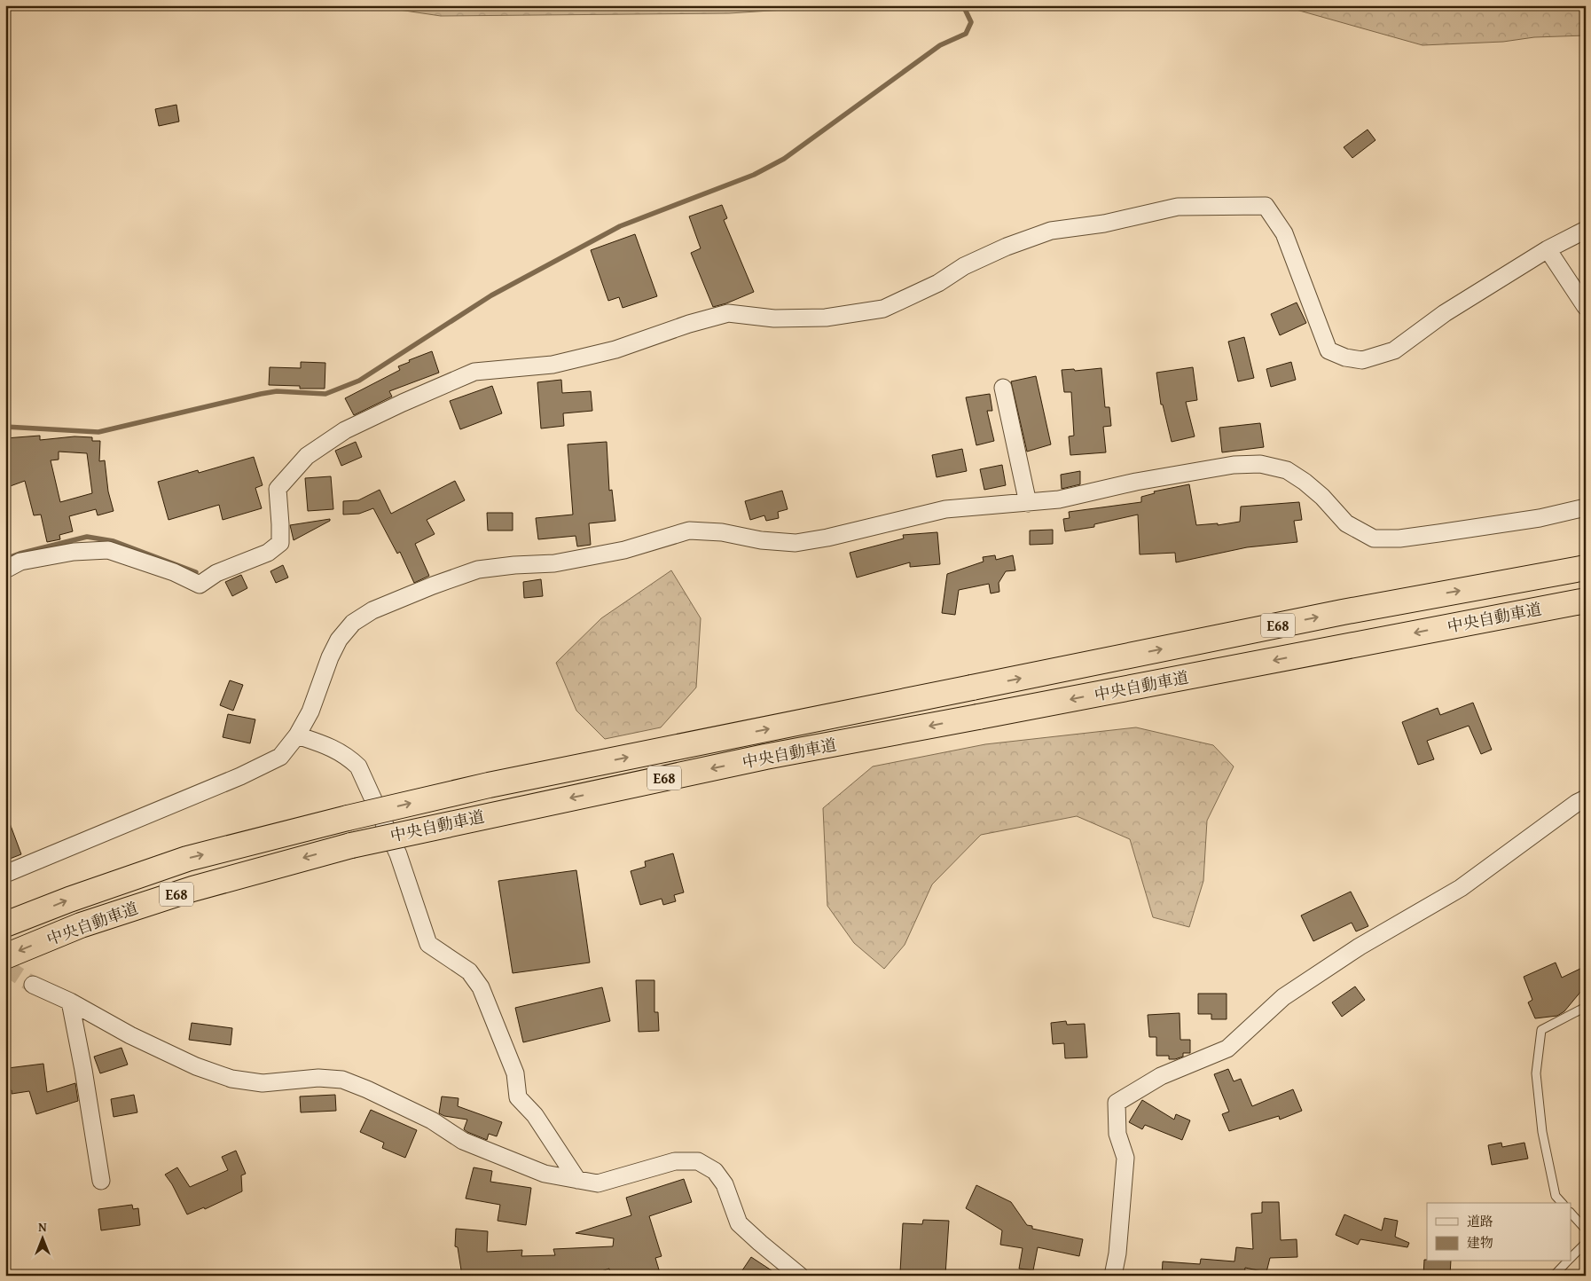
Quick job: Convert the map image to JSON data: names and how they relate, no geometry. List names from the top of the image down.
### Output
{
  "streets": {
    "highway": ["中央自動車道", "E68"]
  },
  "legend": ["道路", "建物"],
  "north": "top"
}
